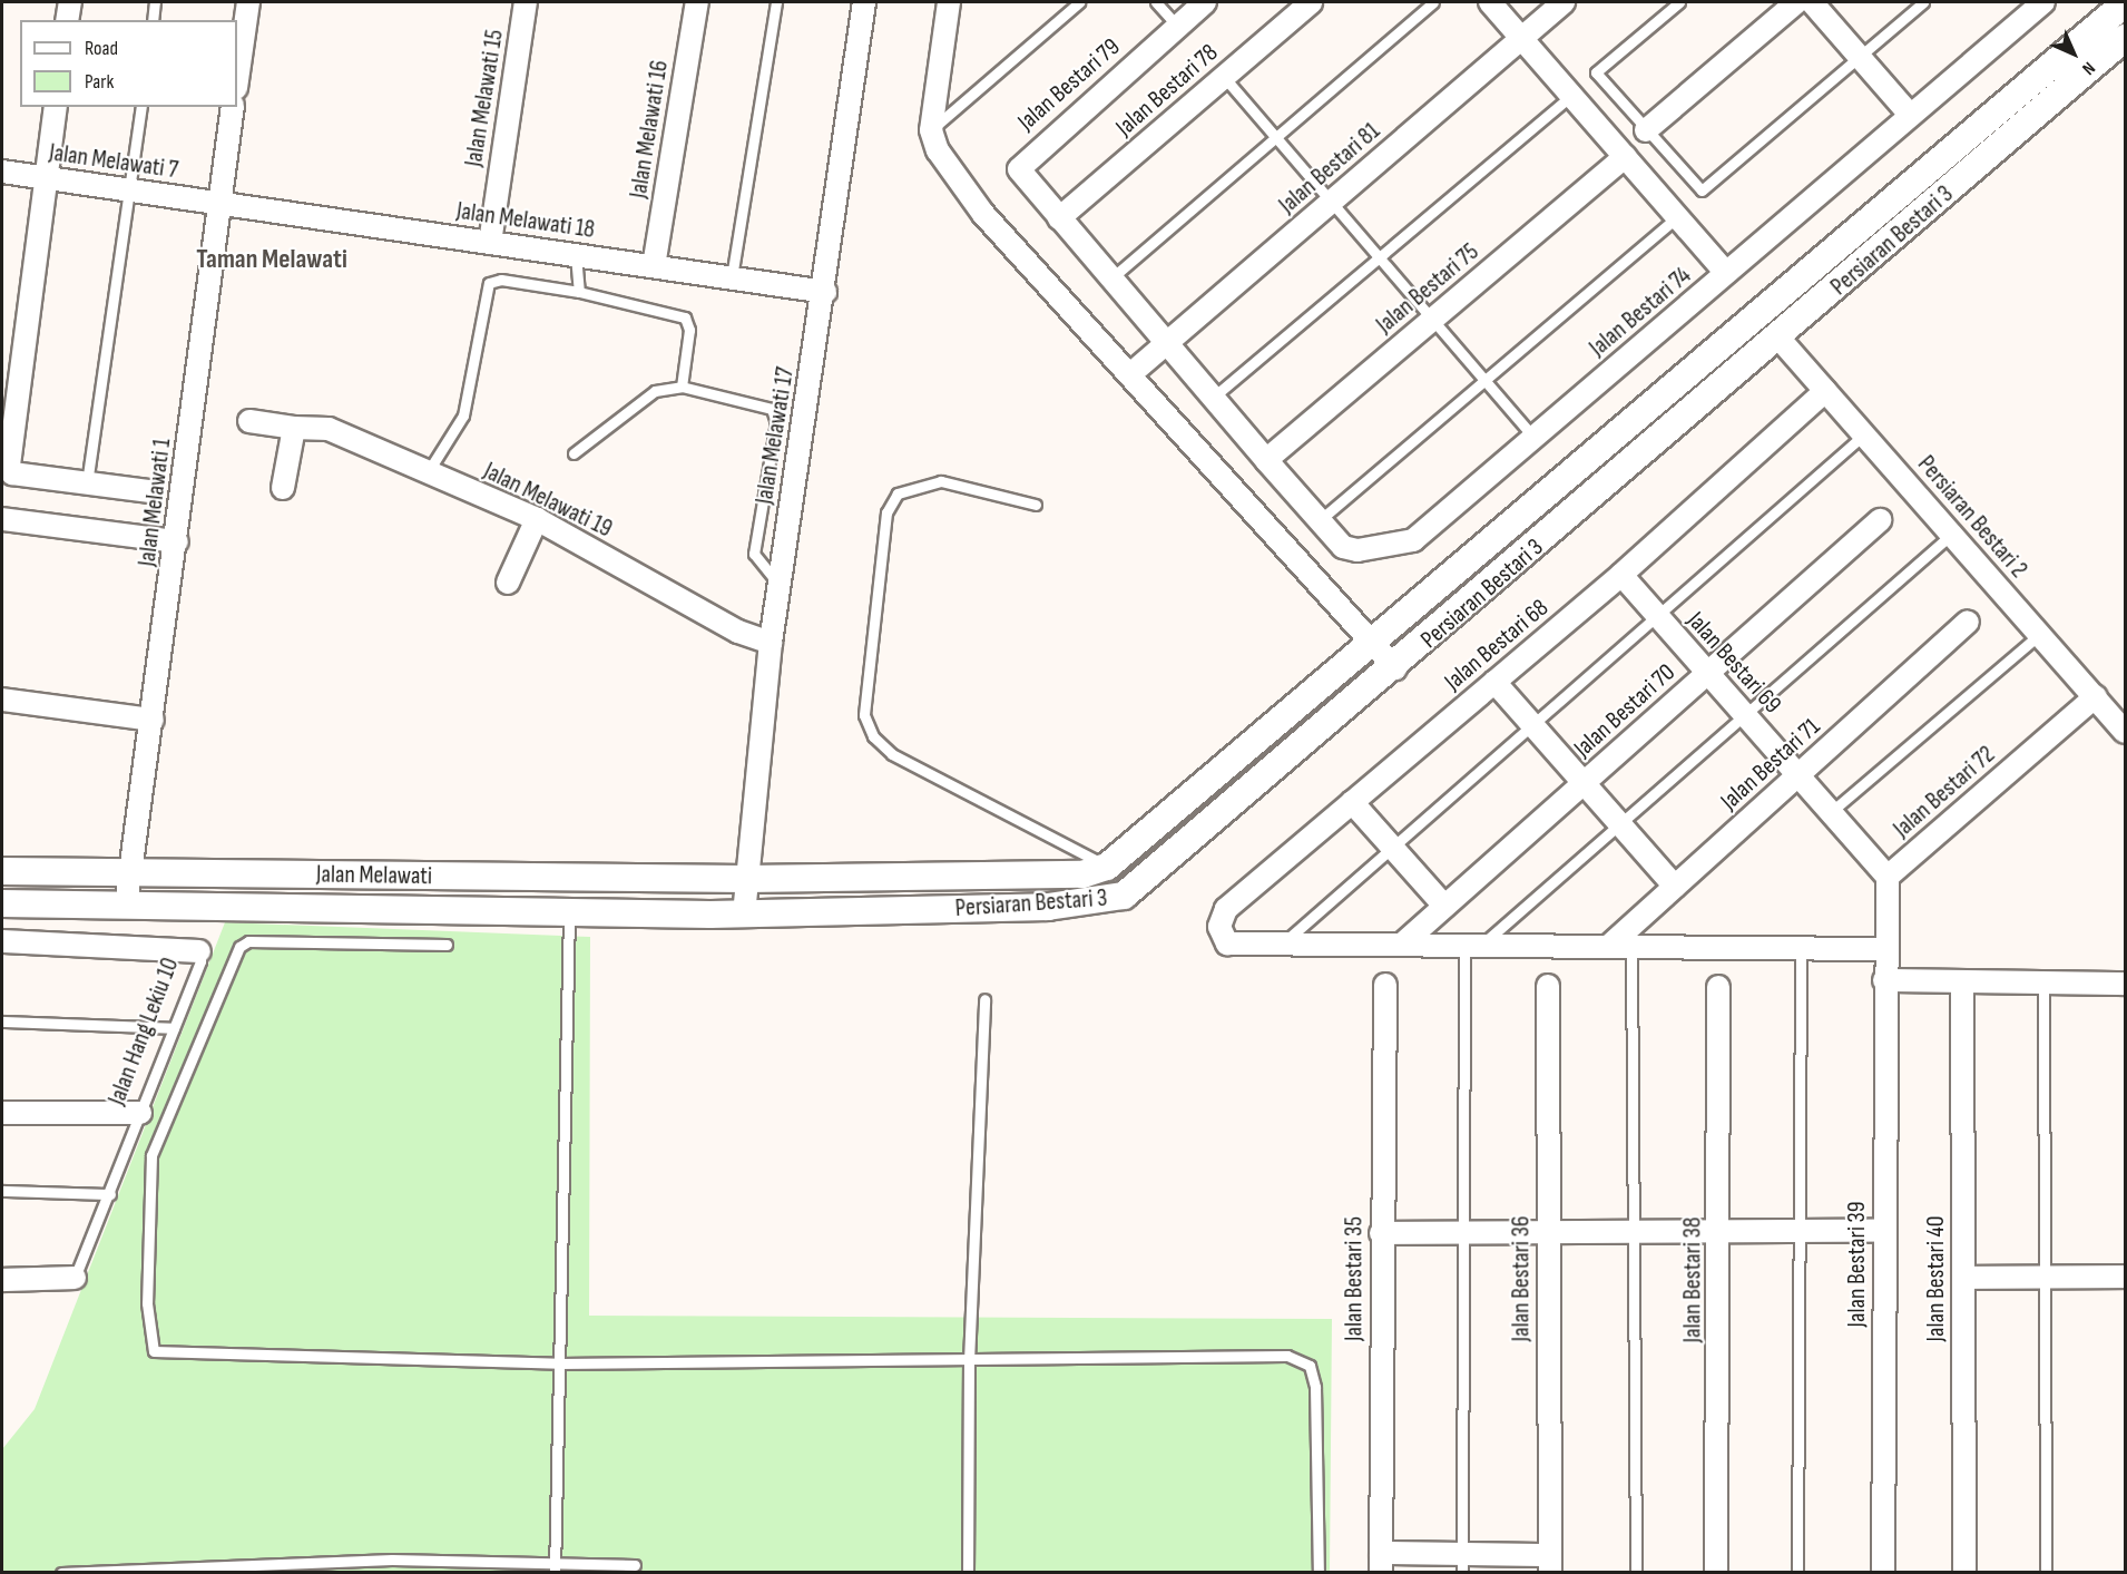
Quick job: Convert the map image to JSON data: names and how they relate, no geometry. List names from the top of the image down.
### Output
{
  "streets": {
    "street": [
      "Jalan Bestari 79",
      "Jalan Bestari 78",
      "Jalan Melawati 15",
      "Jalan Melawati 16",
      "Jalan Melawati 7",
      "Jalan Bestari 81",
      "Jalan Melawati 18",
      "Persiaran Bestari 3",
      "Jalan Bestari 75",
      "Jalan Bestari 74",
      "Jalan Melawati 17",
      "Jalan Melawati 19",
      "Jalan Melawati 1",
      "Persiaran Bestari 2",
      "Jalan Bestari 68",
      "Jalan Bestari 69",
      "Jalan Bestari 70",
      "Jalan Bestari 71",
      "Jalan Bestari 72",
      "Jalan Melawati",
      "Jalan Hang Lekiu 10",
      "Jalan Bestari 39",
      "Jalan Bestari 35",
      "Jalan Bestari 36",
      "Jalan Bestari 40",
      "Jalan Bestari 38"
    ]
  },
  "crossings": [
    ["Jalan Bestari 79", "Jalan Bestari 78"],
    ["Jalan Bestari 79", "Jalan Bestari 74"],
    ["Jalan Bestari 78", "Jalan Bestari 74"],
    ["Jalan Melawati 15", "Jalan Melawati 18"],
    ["Jalan Melawati 16", "Jalan Melawati 18"],
    ["Jalan Melawati 7", "Jalan Melawati 18"],
    ["Jalan Melawati 7", "Jalan Melawati 1"],
    ["Jalan Bestari 81", "Jalan Bestari 74"],
    ["Jalan Melawati 18", "Jalan Melawati 17"],
    ["Jalan Melawati 18", "Jalan Melawati 1"],
    ["Persiaran Bestari 3", "Jalan Melawati 17"],
    ["Persiaran Bestari 3", "Persiaran Bestari 2"],
    ["Persiaran Bestari 3", "Jalan Melawati"],
    ["Jalan Bestari 75", "Jalan Bestari 74"],
    ["Jalan Melawati 17", "Jalan Melawati 19"],
    ["Jalan Melawati 17", "Jalan Melawati"],
    ["Jalan Melawati 1", "Jalan Melawati"],
    ["Persiaran Bestari 2", "Jalan Bestari 68"],
    ["Persiaran Bestari 2", "Jalan Bestari 72"],
    ["Jalan Bestari 68", "Jalan Bestari 69"],
    ["Jalan Bestari 69", "Jalan Bestari 70"],
    ["Jalan Bestari 69", "Jalan Bestari 71"],
    ["Jalan Bestari 69", "Jalan Bestari 72"]
  ],
  "districts": ["Taman Melawati"],
  "legend": ["Road", "Park"],
  "north": "bottom right"
}
